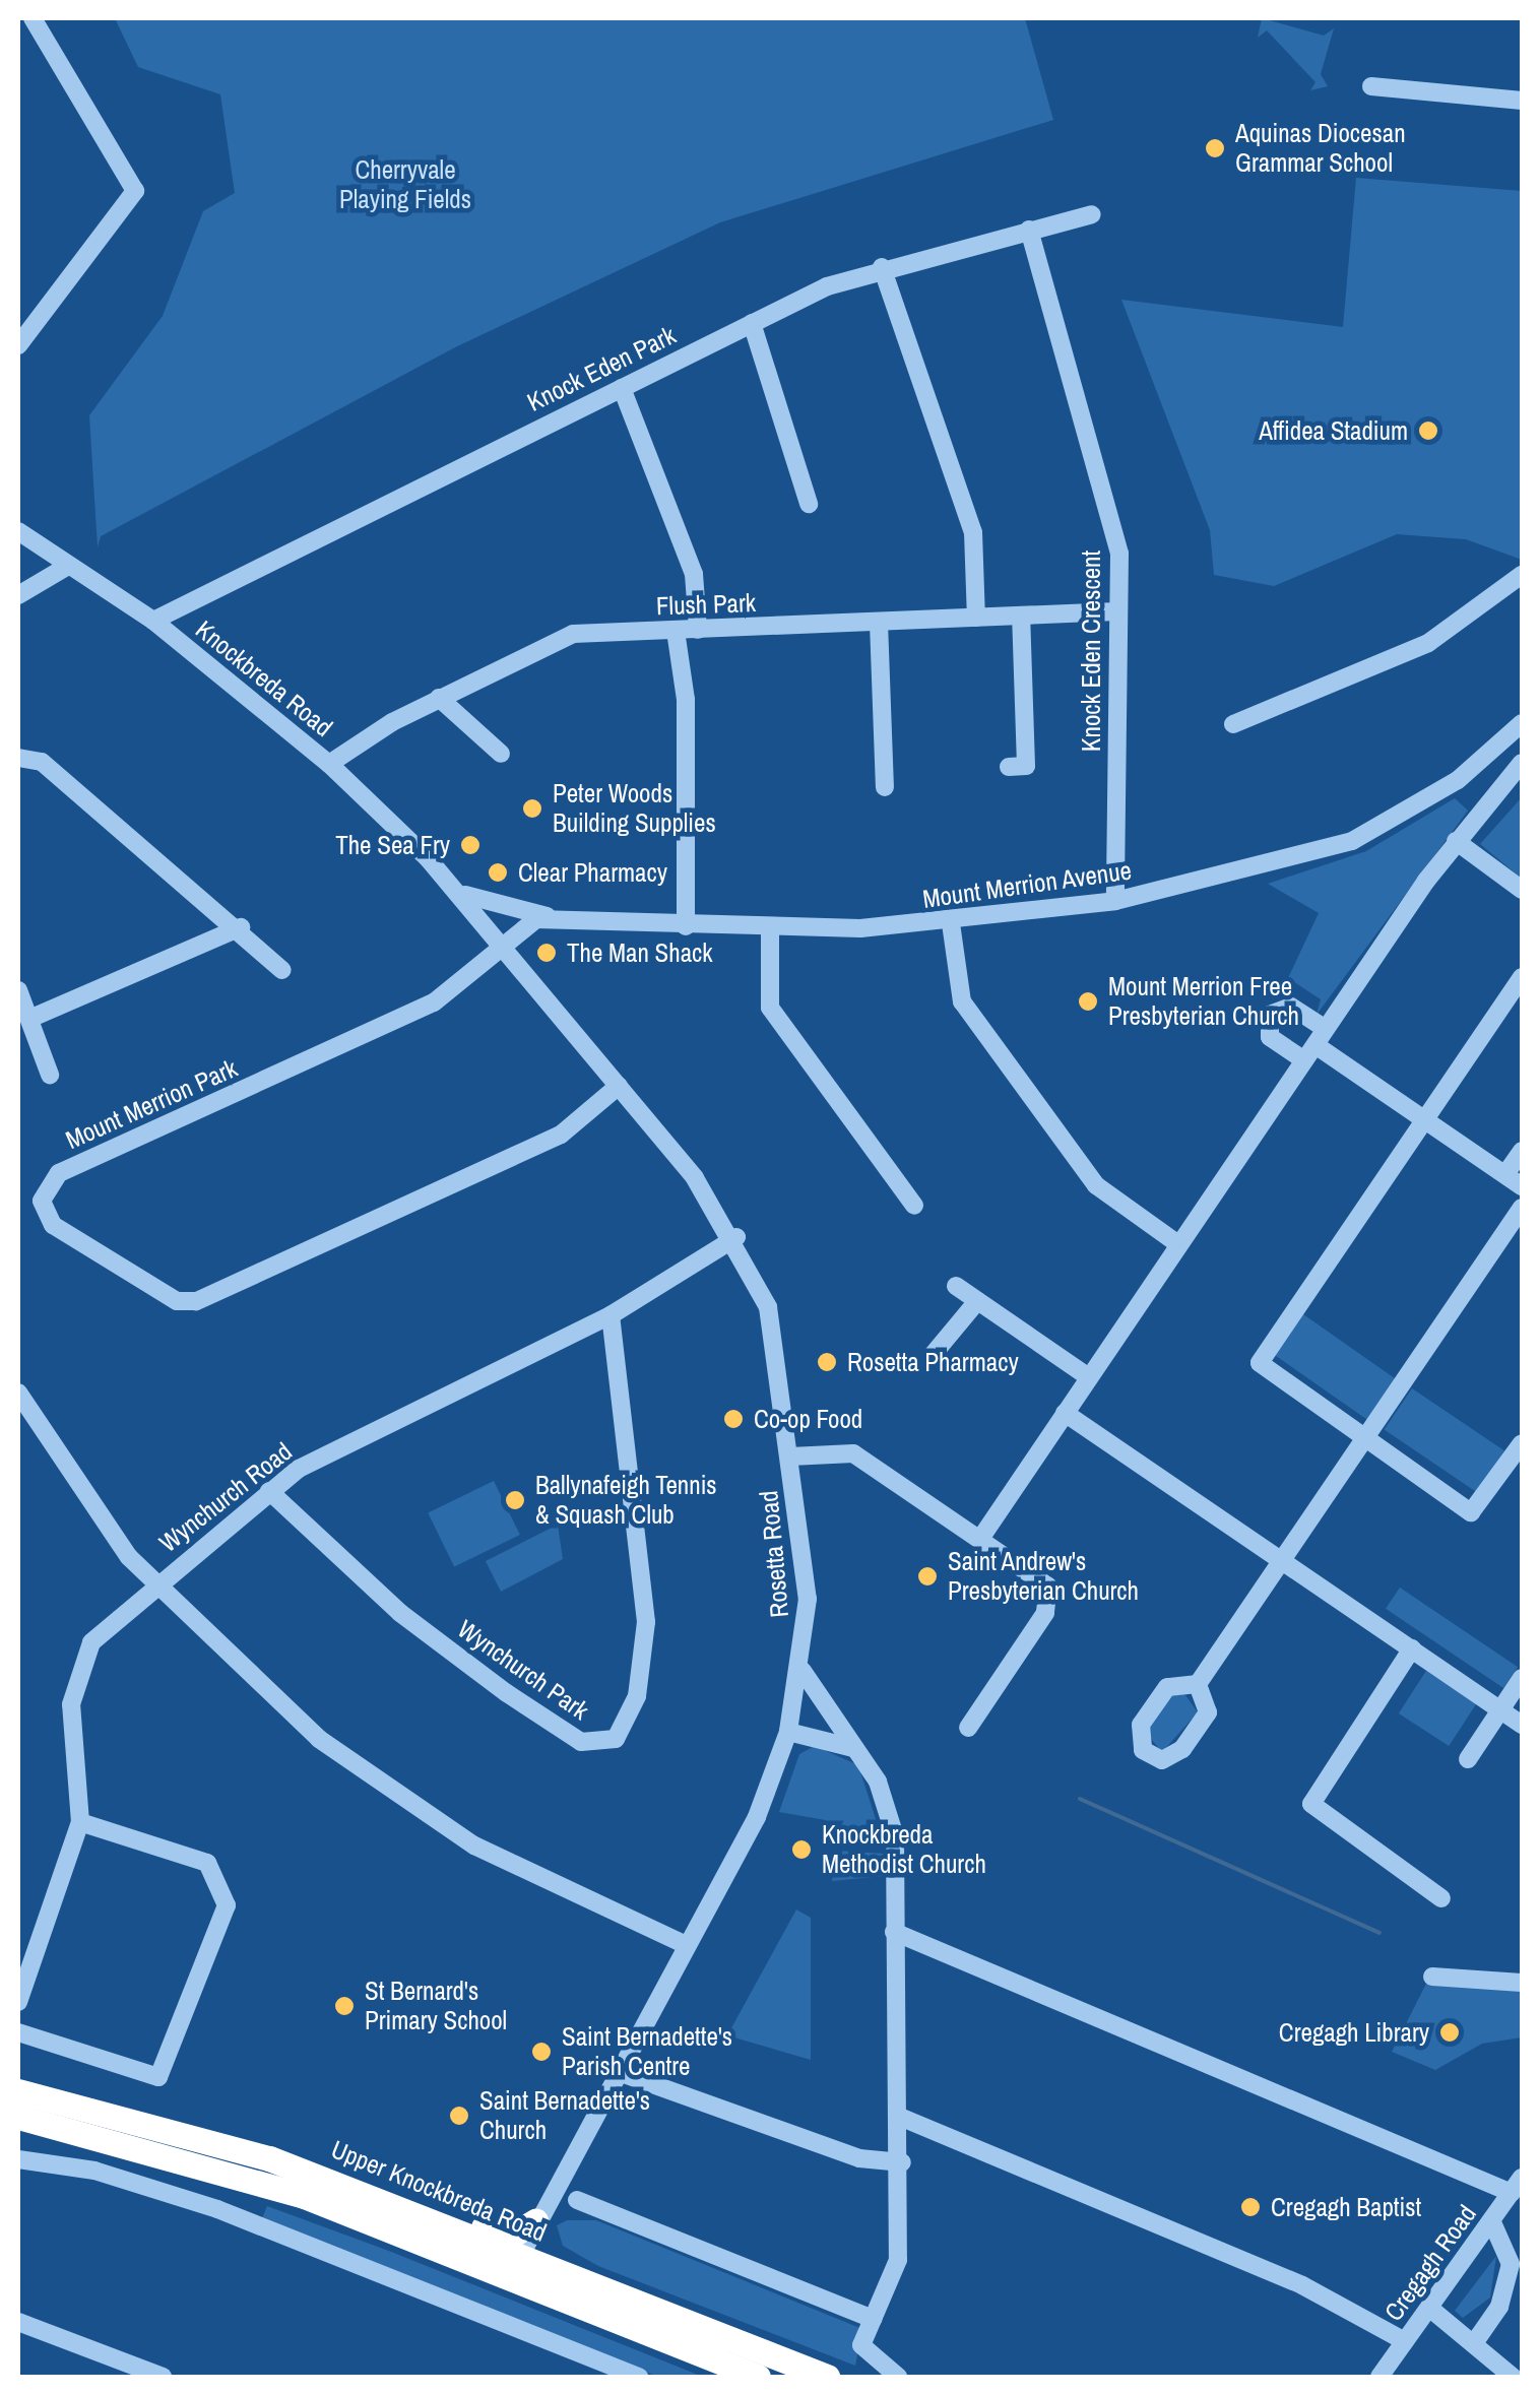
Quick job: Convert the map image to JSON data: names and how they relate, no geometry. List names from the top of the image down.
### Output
{
  "streets": {
    "highway": ["Upper Knockbreda Road"],
    "street": [
      "Knock Eden Park",
      "Flush Park",
      "Knock Eden Crescent",
      "Knockbreda Road",
      "Mount Merrion Avenue",
      "Mount Merrion Park",
      "Wynchurch Road",
      "Rosetta Road",
      "Wynchurch Park",
      "Cregagh Road"
    ]
  },
  "crossings": [
    ["Knock Eden Park", "Knock Eden Crescent"],
    ["Knock Eden Park", "Knockbreda Road"],
    ["Flush Park", "Knock Eden Crescent"],
    ["Flush Park", "Knockbreda Road"],
    ["Knock Eden Crescent", "Mount Merrion Avenue"],
    ["Knockbreda Road", "Mount Merrion Avenue"],
    ["Knockbreda Road", "Rosetta Road"],
    ["Mount Merrion Avenue", "Rosetta Road"],
    ["Mount Merrion Park", "Rosetta Road"],
    ["Wynchurch Road", "Rosetta Road"],
    ["Wynchurch Road", "Wynchurch Park"],
    ["Rosetta Road", "Upper Knockbreda Road"]
  ],
  "parks": ["Cherryvale Playing Fields"],
  "places": [
    "Aquinas Diocesan Grammar School",
    "Affidea Stadium",
    "Peter Woods Building Supplies",
    "The Sea Fry",
    "Clear Pharmacy",
    "The Man Shack",
    "Mount Merrion Free Presbyterian Church",
    "Rosetta Pharmacy",
    "Co-op Food",
    "Ballynafeigh Tennis & Squash Club",
    "Saint Andrew's Presbyterian Church",
    "Knockbreda Methodist Church",
    "St Bernard's Primary School",
    "Cregagh Library",
    "Saint Bernadette's Parish Centre",
    "Saint Bernadette's Church",
    "Cregagh Baptist"
  ]
}
